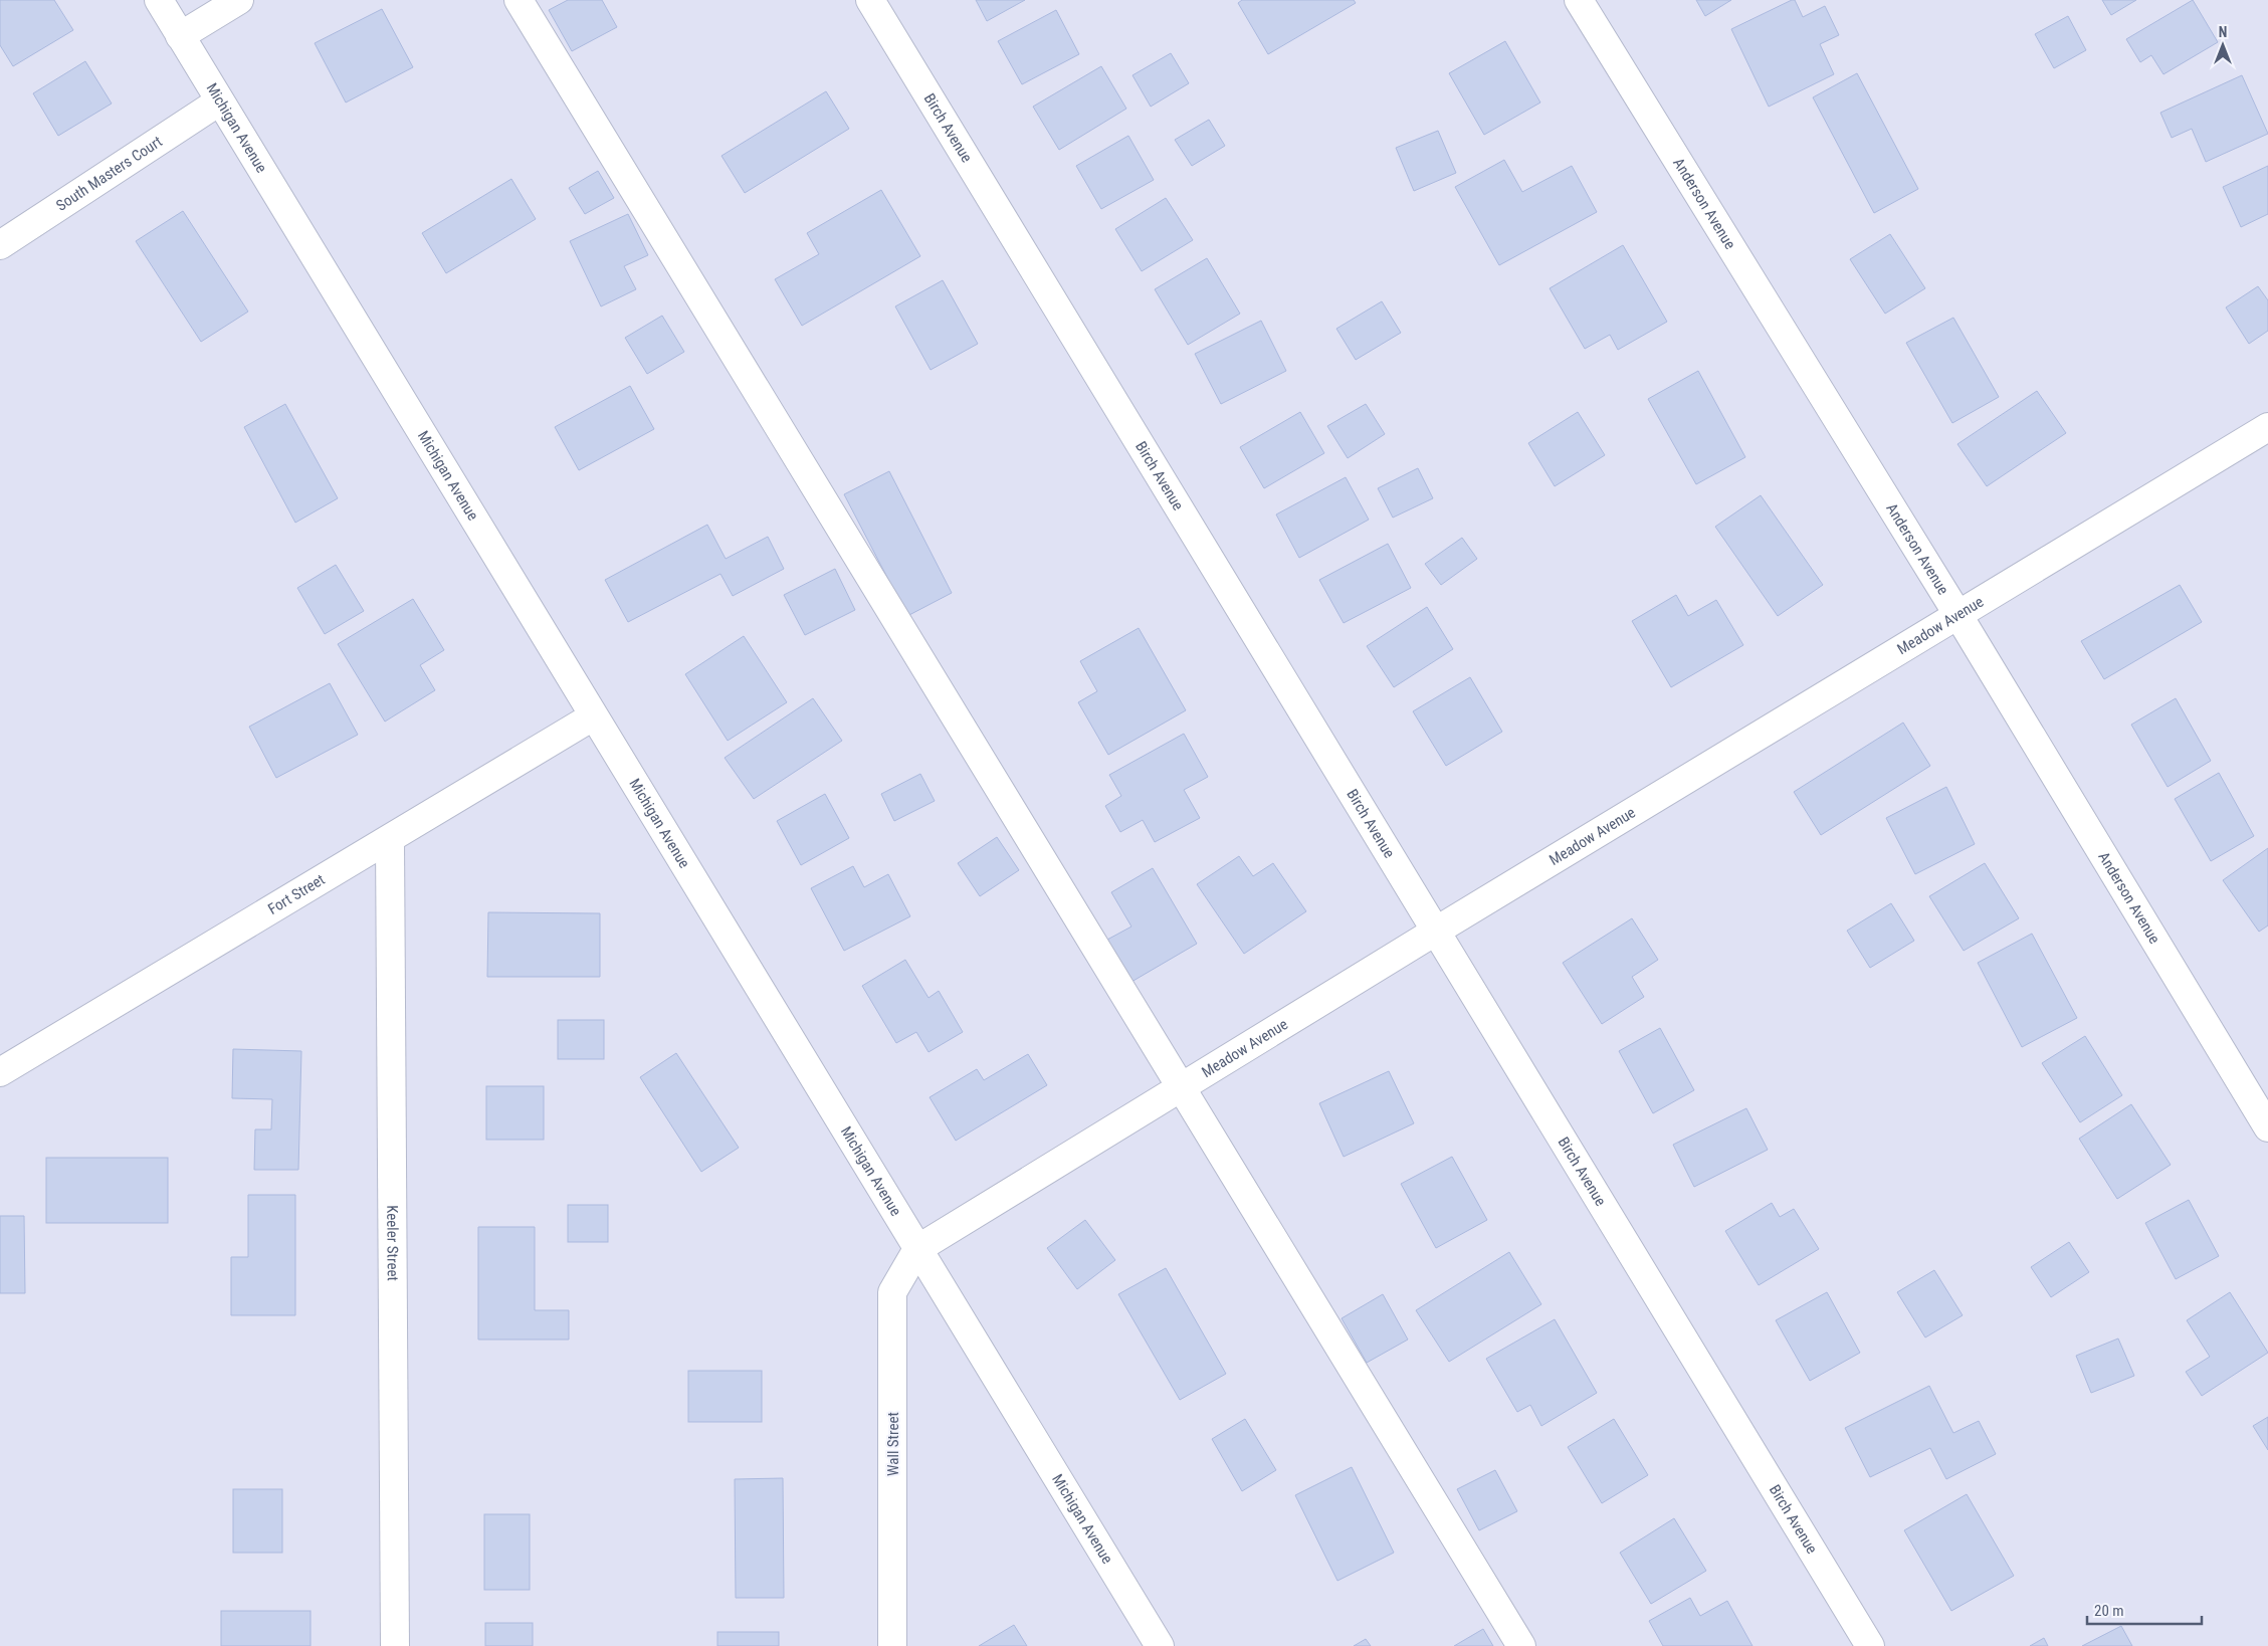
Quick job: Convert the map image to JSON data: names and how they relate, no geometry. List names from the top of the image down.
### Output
{
  "streets": {
    "street": [
      "Michigan Avenue",
      "Birch Avenue",
      "South Masters Court",
      "Anderson Avenue",
      "Meadow Avenue",
      "Fort Street",
      "Keeler Street",
      "Wall Street"
    ]
  },
  "crossings": [
    ["Michigan Avenue", "South Masters Court"],
    ["Michigan Avenue", "Meadow Avenue"],
    ["Michigan Avenue", "Fort Street"],
    ["Michigan Avenue", "Wall Street"],
    ["Birch Avenue", "Meadow Avenue"],
    ["Anderson Avenue", "Meadow Avenue"],
    ["Meadow Avenue", "Wall Street"],
    ["Fort Street", "Keeler Street"]
  ],
  "scale_bar": "20 m",
  "north": "top"
}
